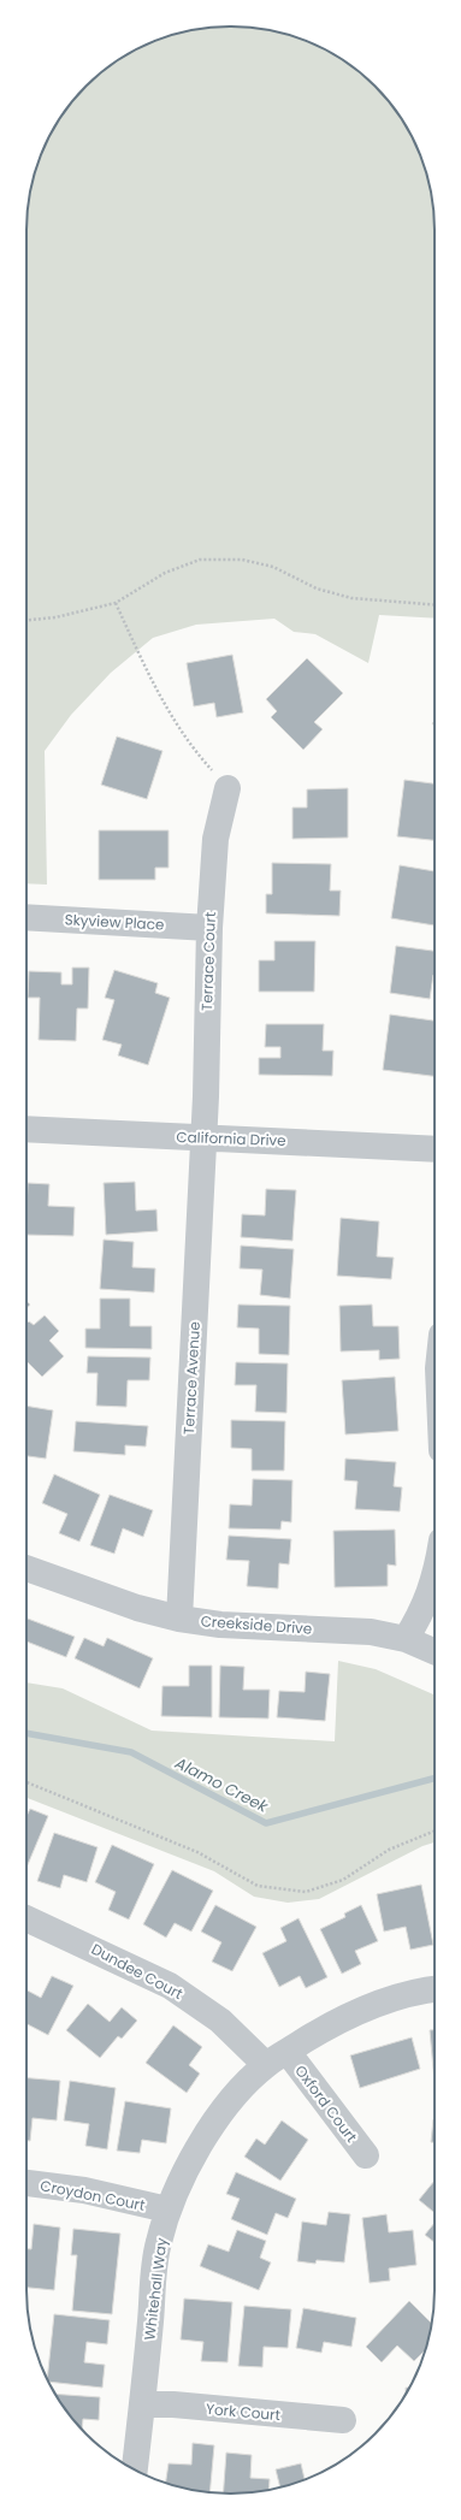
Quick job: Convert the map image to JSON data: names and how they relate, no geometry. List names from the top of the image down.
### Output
{
  "streets": {
    "street": [
      "Skyview Place",
      "Terrace Court",
      "California Drive",
      "Terrace Avenue",
      "Creekside Drive",
      "Dundee Court",
      "Oxford Court",
      "Croydon Court",
      "Whitehall Way",
      "York Court"
    ]
  },
  "crossings": [
    ["Skyview Place", "Terrace Court"],
    ["Terrace Court", "California Drive"],
    ["Terrace Court", "Terrace Avenue"],
    ["California Drive", "Terrace Avenue"],
    ["Terrace Avenue", "Creekside Drive"],
    ["Dundee Court", "Oxford Court"],
    ["Dundee Court", "Whitehall Way"],
    ["Oxford Court", "Whitehall Way"],
    ["Croydon Court", "Whitehall Way"],
    ["Whitehall Way", "York Court"]
  ],
  "water": ["Alamo Creek"]
}
